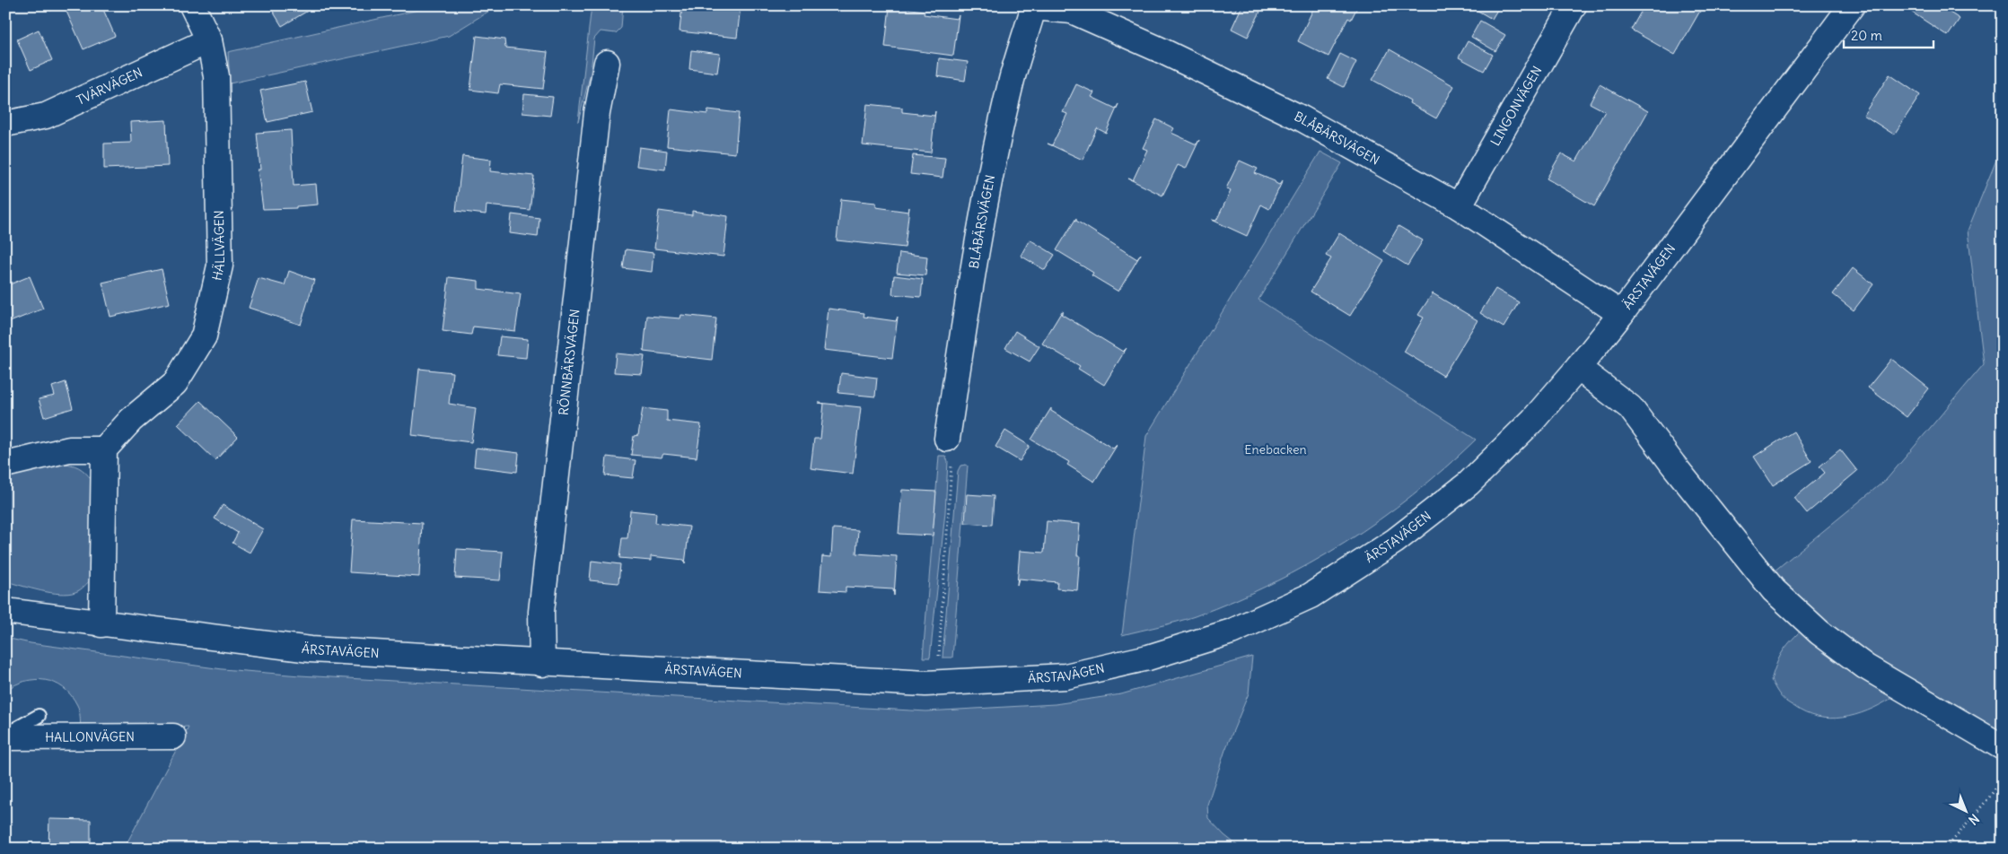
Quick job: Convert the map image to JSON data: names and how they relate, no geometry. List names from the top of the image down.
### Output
{
  "streets": {
    "street": [
      "TVÄRVÄGEN",
      "LINGONVÄGEN",
      "BLÅBÄRSVÄGEN",
      "HÄLLVÄGEN",
      "ÄRSTAVÄGEN",
      "RÖNNBÄRSVÄGEN",
      "HALLONVÄGEN"
    ]
  },
  "crossings": [
    ["TVÄRVÄGEN", "HÄLLVÄGEN"],
    ["LINGONVÄGEN", "BLÅBÄRSVÄGEN"],
    ["BLÅBÄRSVÄGEN", "ÄRSTAVÄGEN"],
    ["ÄRSTAVÄGEN", "RÖNNBÄRSVÄGEN"]
  ],
  "parks": ["Enebacken"],
  "scale_bar": "20 m",
  "north": "bottom right"
}
